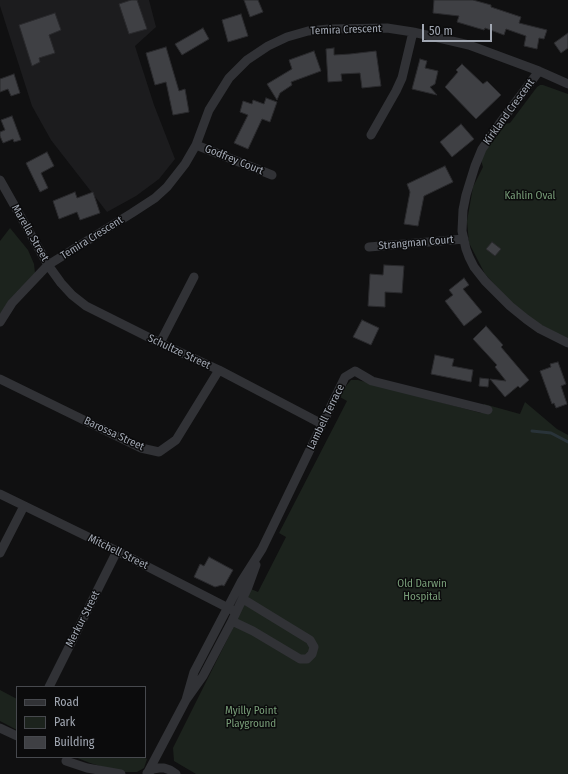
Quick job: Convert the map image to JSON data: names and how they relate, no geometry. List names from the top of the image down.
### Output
{
  "streets": {
    "street": [
      "Temira Crescent",
      "Kirkland Crescent",
      "Godfrey Court",
      "Marella Street",
      "Strangman Court",
      "Schultze Street",
      "Lambell Terrace",
      "Barossa Street",
      "Mitchell Street",
      "Merkur Street"
    ]
  },
  "crossings": [
    ["Temira Crescent", "Kirkland Crescent"],
    ["Temira Crescent", "Godfrey Court"],
    ["Temira Crescent", "Marella Street"],
    ["Temira Crescent", "Schultze Street"],
    ["Kirkland Crescent", "Strangman Court"],
    ["Marella Street", "Schultze Street"],
    ["Schultze Street", "Lambell Terrace"],
    ["Schultze Street", "Barossa Street"],
    ["Lambell Terrace", "Mitchell Street"],
    ["Mitchell Street", "Merkur Street"]
  ],
  "parks": ["Kahlin Oval", "Old Darwin Hospital", "Myilly Point Playground"],
  "legend": ["Road", "Park", "Building"],
  "scale_bar": "50 m"
}
